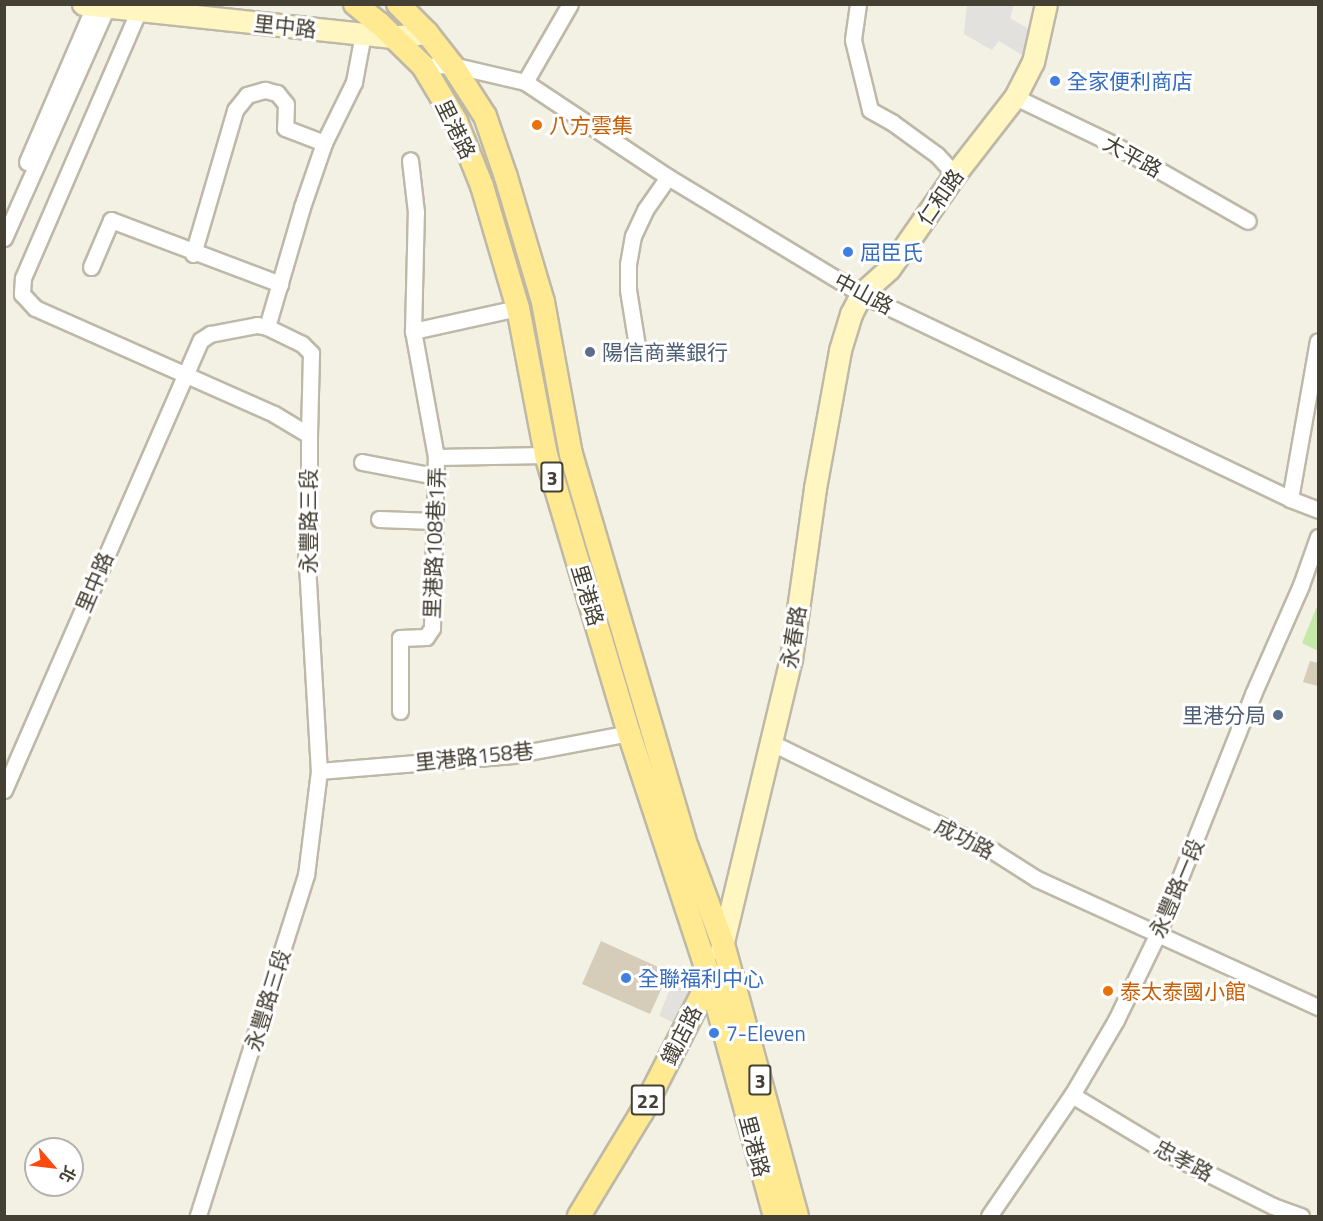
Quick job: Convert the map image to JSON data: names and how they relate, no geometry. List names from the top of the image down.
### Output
{
  "streets": {
    "main road": [
      "里港路",
      "3",
      "鐵店路",
      "22"
    ],
    "street": [
      "里中路",
      "大平路",
      "仁和路",
      "中山路",
      "永豐路三段",
      "里港路108巷1弄",
      "永春路",
      "里港路158巷",
      "成功路",
      "永豐路一段",
      "忠孝路"
    ]
  },
  "crossings": [
    ["里中路", "里港路"],
    ["里中路", "永豐路三段"],
    ["里港路", "中山路"],
    ["里港路", "永春路"],
    ["里港路", "里港路158巷"],
    ["里港路", "鐵店路"],
    ["大平路", "仁和路"],
    ["仁和路", "中山路"],
    ["仁和路", "永春路"],
    ["中山路", "永春路"],
    ["永豐路三段", "里港路158巷"],
    ["永春路", "成功路"],
    ["永春路", "鐵店路"],
    ["成功路", "永豐路一段"],
    ["永豐路一段", "忠孝路"]
  ],
  "places": [
    "全家便利商店",
    "八方雲集",
    "屈臣氏",
    "陽信商業銀行",
    "里港分局",
    "全聯福利中心",
    "泰太泰國小館",
    "7-Eleven"
  ],
  "north": "bottom right"
}
